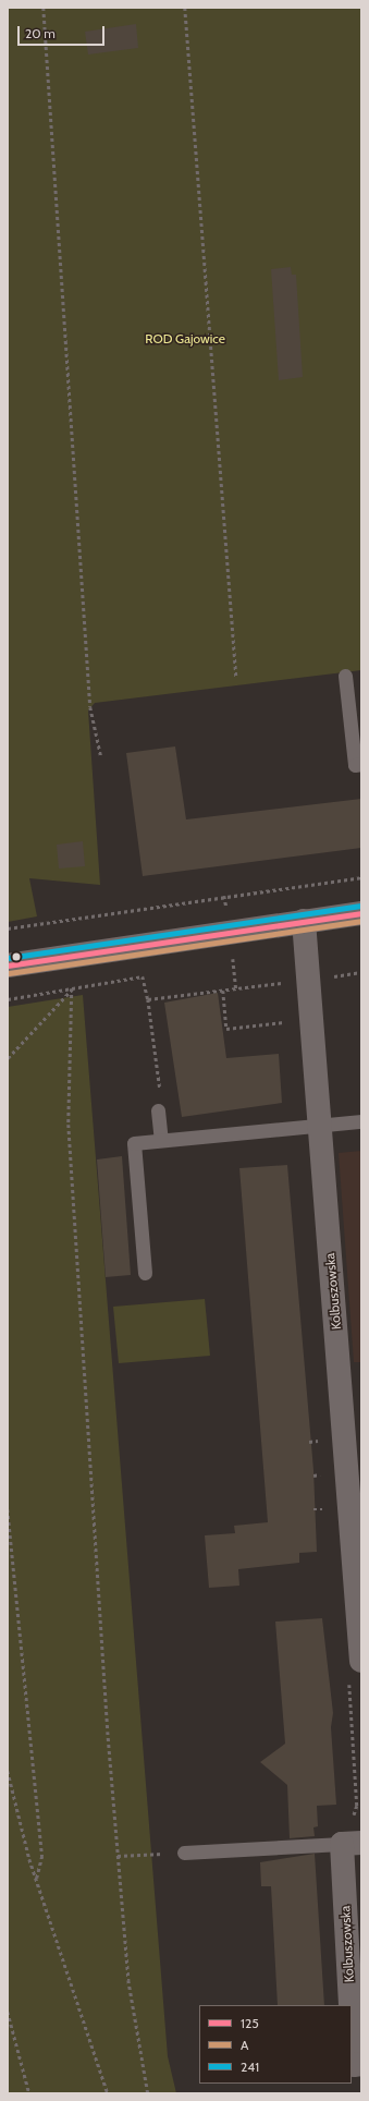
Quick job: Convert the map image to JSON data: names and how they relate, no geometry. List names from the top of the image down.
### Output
{
  "streets": {
    "street": ["Kolbuszowska"]
  },
  "parks": ["ROD Gajowice"],
  "lines": ["transit line 241", "transit line 125", "transit line A"],
  "legend": ["125", "A", "241"],
  "scale_bar": "20 m"
}
